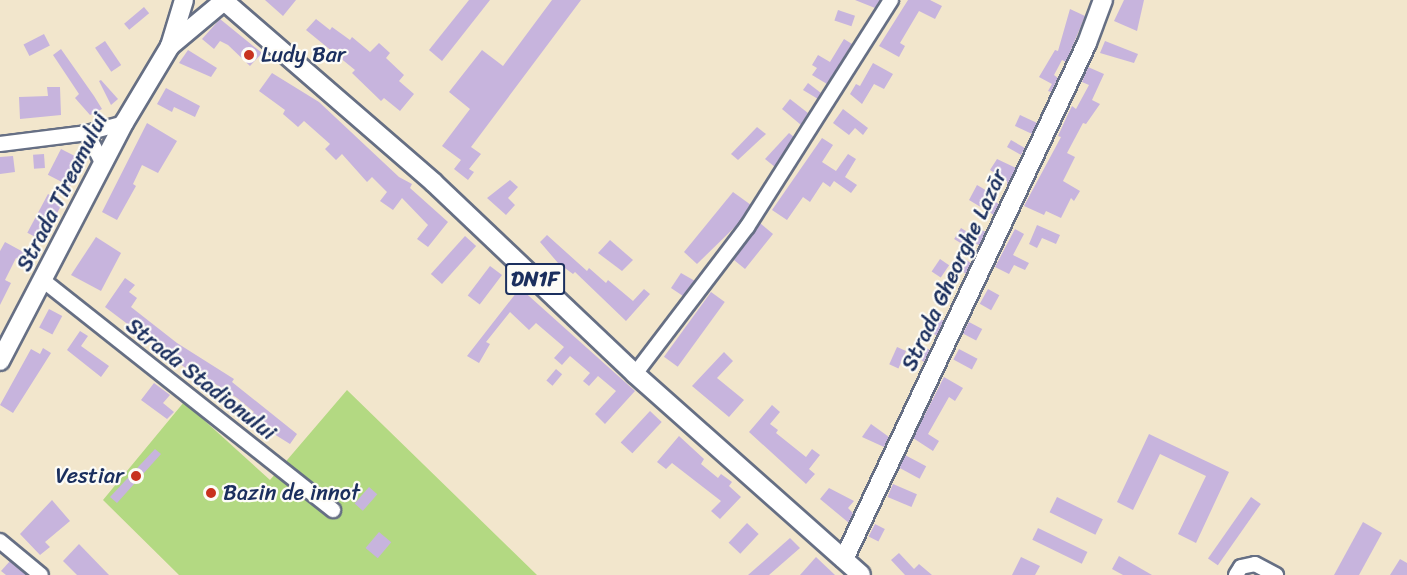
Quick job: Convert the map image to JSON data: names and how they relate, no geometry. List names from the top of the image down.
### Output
{
  "streets": {
    "main road": ["Strada Tireamului", "Strada Gheorghe Lazăr", "DN1F"],
    "street": ["Strada Stadionului"]
  },
  "crossings": [
    ["Strada Tireamului", "DN1F"],
    ["Strada Tireamului", "Strada Stadionului"],
    ["Strada Gheorghe Lazăr", "DN1F"]
  ],
  "places": ["Ludy Bar", "Vestiar", "Bazin de innot"]
}
